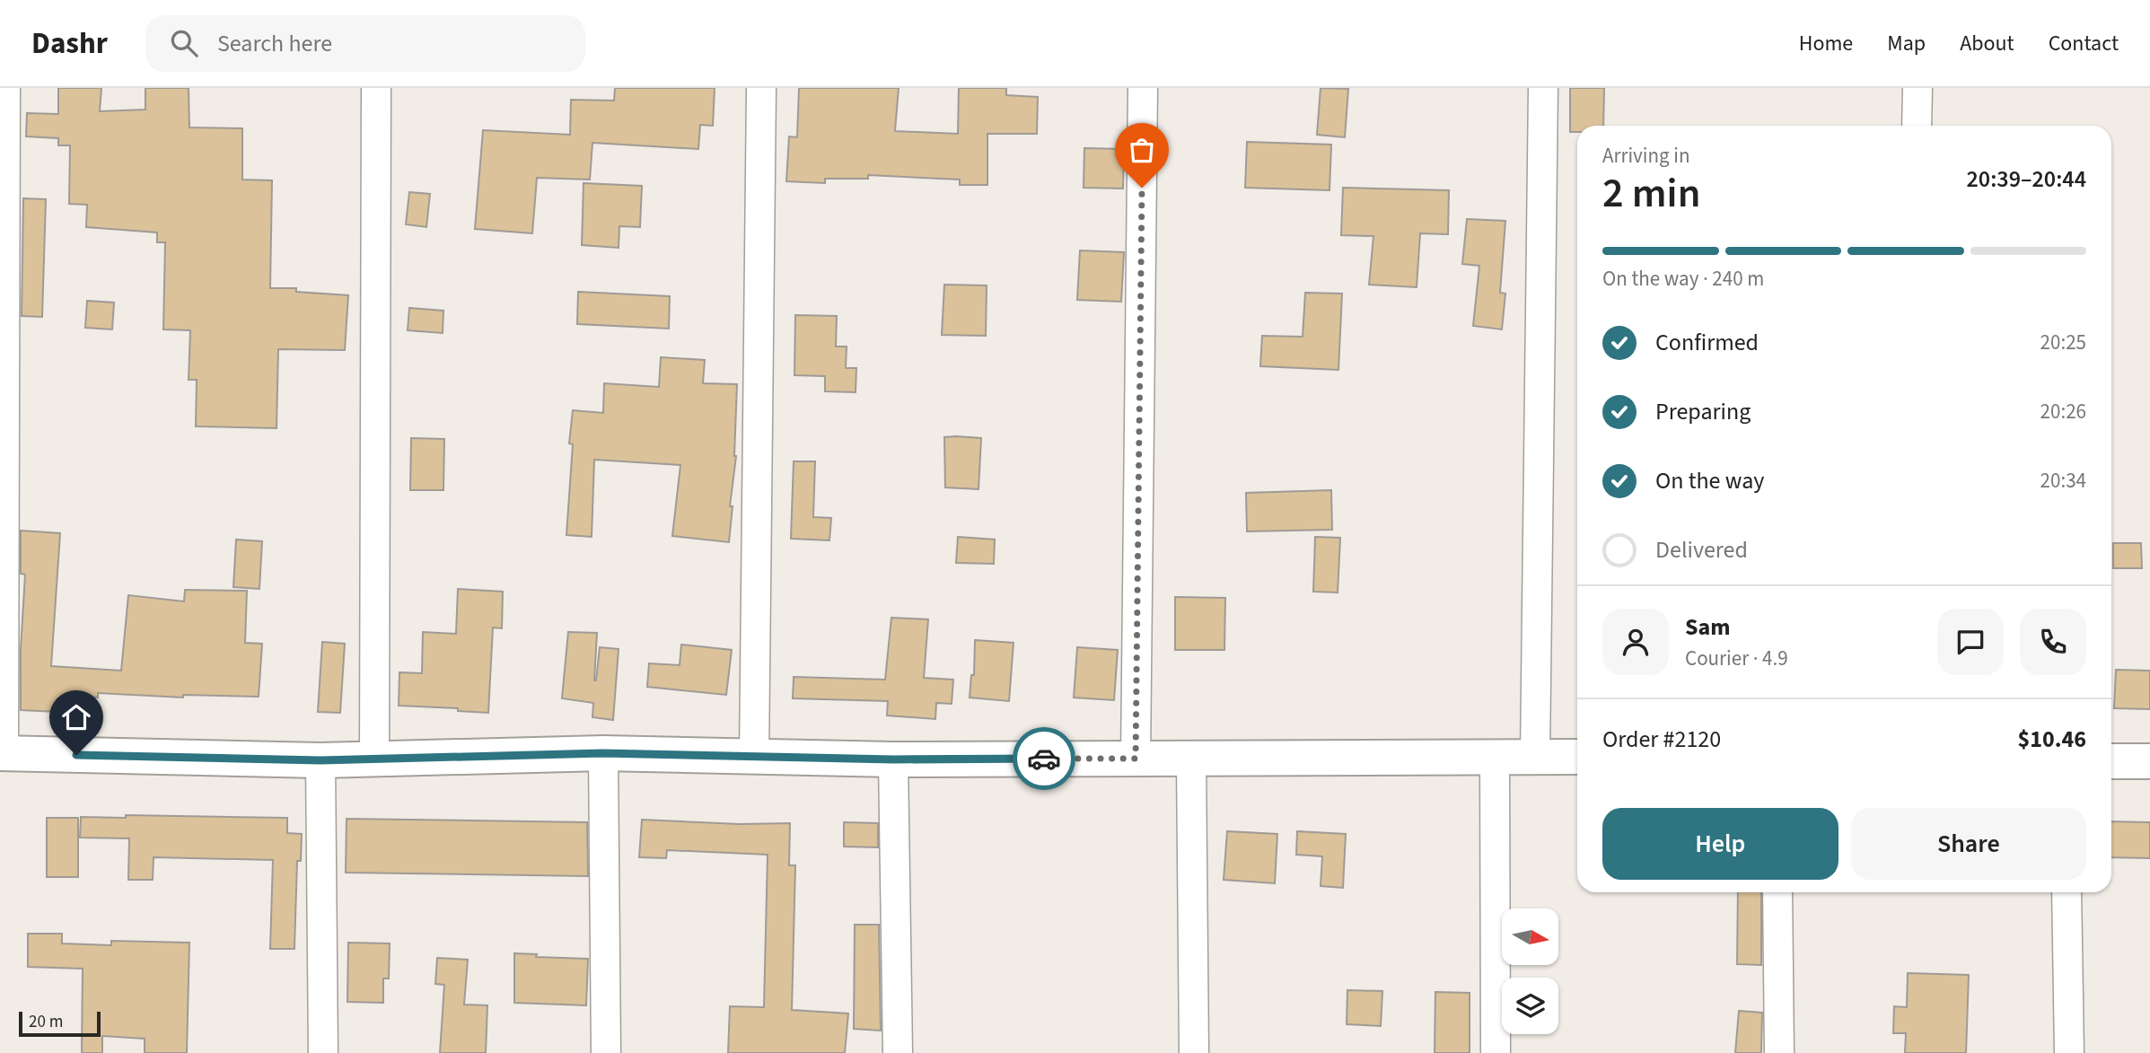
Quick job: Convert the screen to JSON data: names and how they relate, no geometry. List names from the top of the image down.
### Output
{
  "scale_bar": "20 m",
  "north": "right",
  "page": {
    "header": "Dashr",
    "search": "Search here",
    "nav": [
      "Home",
      "Map",
      "About",
      "Contact"
    ],
    "heading": ["2 min", "Arriving in", "20:39–20:44"],
    "panel": [
      "Sam",
      "Courier · 4.9",
      "Order #2120",
      "$10.46"
    ],
    "bar": "On the way · 240 m",
    "list": [
      ["Confirmed", "20:25"],
      ["Preparing", "20:26"],
      ["On the way", "20:34"],
      "Delivered"
    ],
    "buttons": ["Help", "Share"],
    "scale": "20 m"
  }
}
